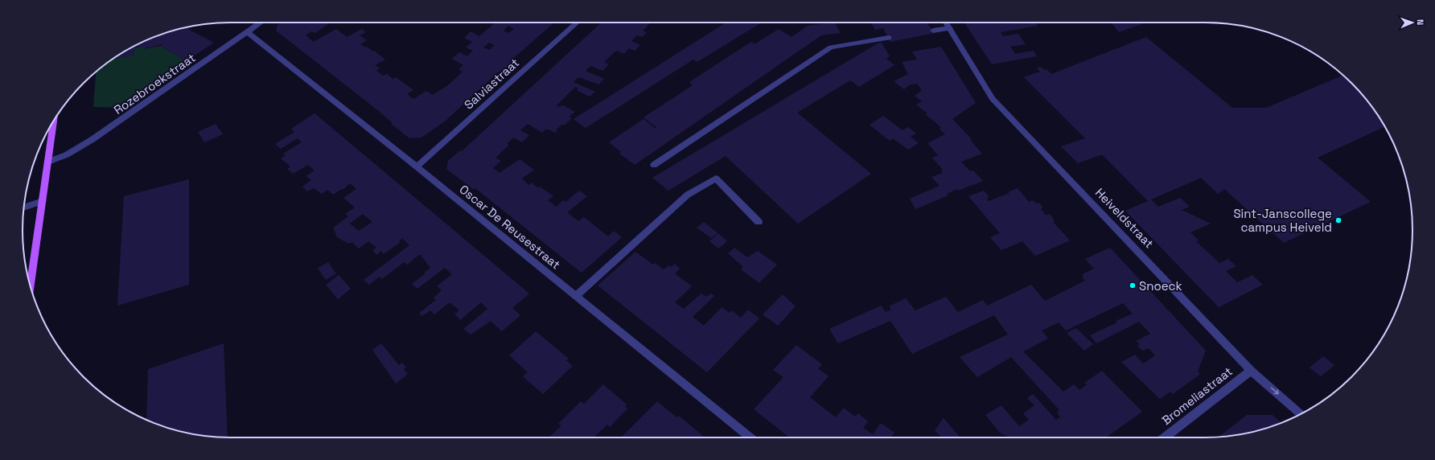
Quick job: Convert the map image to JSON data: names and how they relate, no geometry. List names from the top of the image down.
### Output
{
  "streets": {
    "street": [
      "Rozebroekstraat",
      "Salviastraat",
      "Heiveldstraat",
      "Oscar De Reusestraat",
      "Bromeliastraat"
    ]
  },
  "crossings": [
    ["Rozebroekstraat", "Oscar De Reusestraat"],
    ["Salviastraat", "Oscar De Reusestraat"],
    ["Heiveldstraat", "Bromeliastraat"]
  ],
  "places": ["Sint-Janscollege campus Heiveld", "Snoeck"],
  "north": "right"
}
